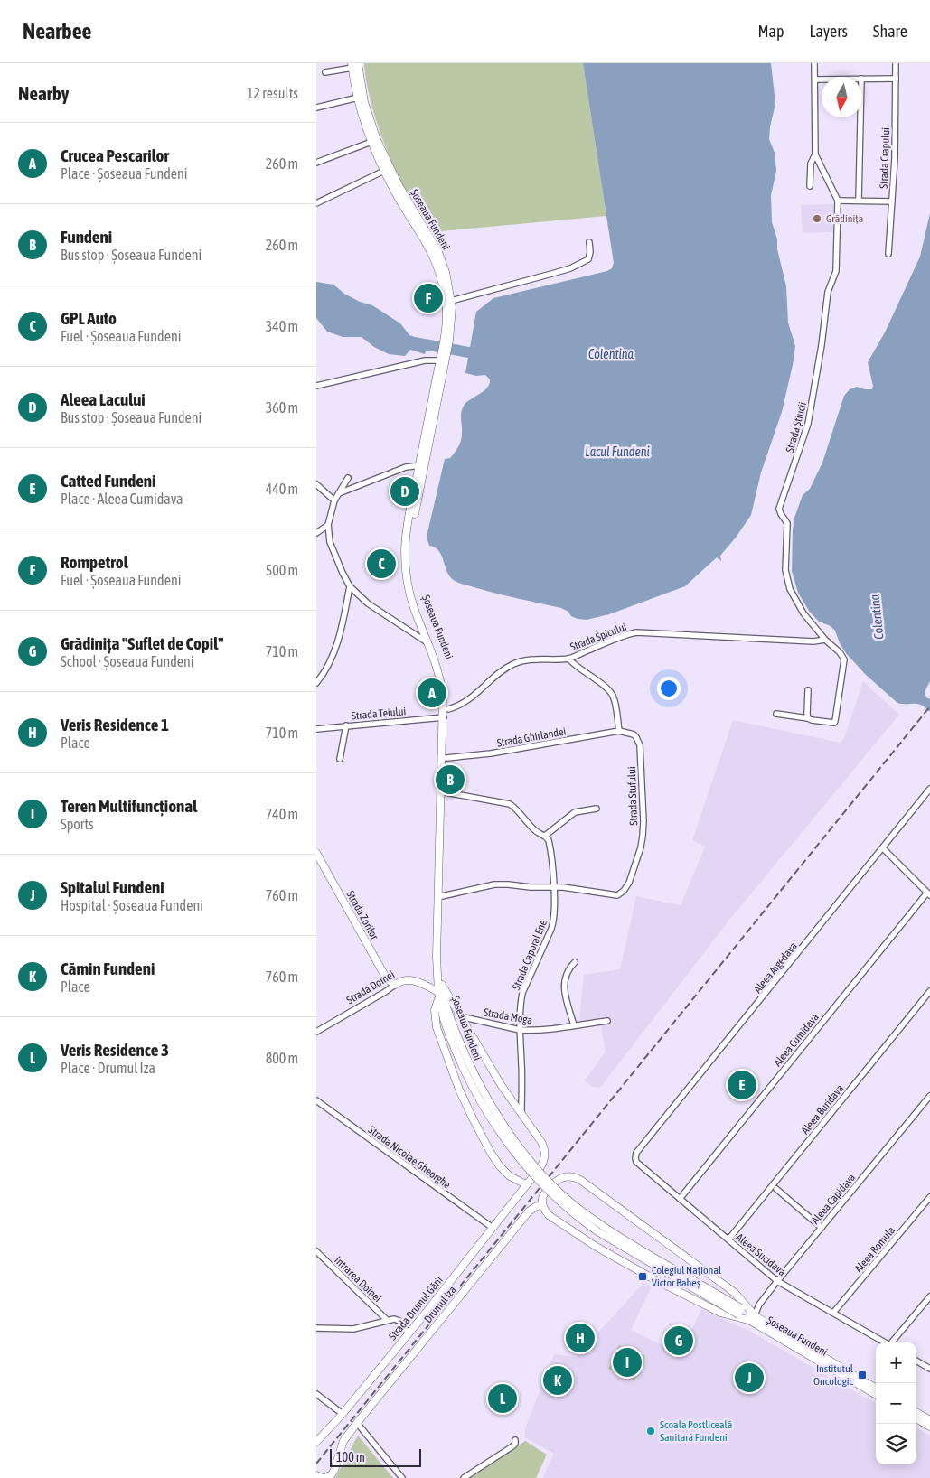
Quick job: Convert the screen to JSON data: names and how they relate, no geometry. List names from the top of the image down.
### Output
{
  "streets": {
    "main road": [
      "Șoseaua Fundeni",
      "Strada Zorilor",
      "Strada Doinei",
      "Drumul Iza",
      "Strada Drumul Gării"
    ],
    "street": [
      "Strada Crapului",
      "Strada Știucii",
      "Strada Spicului",
      "Strada Teiului",
      "Strada Ghirlandei",
      "Strada Stufului",
      "Strada Caporal Ene",
      "Aleea Argedava",
      "Strada Moga",
      "Aleea Cumidava",
      "Aleea Buridava",
      "Strada Nicolae Gheorghe",
      "Aleea Capidava",
      "Aleea Romula",
      "Aleea Sucidava",
      "Intrarea Doinei"
    ]
  },
  "crossings": [
    ["Șoseaua Fundeni", "Strada Spicului"],
    ["Șoseaua Fundeni", "Strada Teiului"],
    ["Șoseaua Fundeni", "Strada Ghirlandei"],
    ["Șoseaua Fundeni", "Strada Caporal Ene"],
    ["Șoseaua Fundeni", "Strada Doinei"],
    ["Șoseaua Fundeni", "Strada Moga"],
    ["Șoseaua Fundeni", "Aleea Capidava"],
    ["Șoseaua Fundeni", "Drumul Iza"],
    ["Șoseaua Fundeni", "Strada Drumul Gării"],
    ["Strada Știucii", "Strada Spicului"],
    ["Strada Ghirlandei", "Strada Stufului"],
    ["Strada Stufului", "Strada Caporal Ene"],
    ["Strada Zorilor", "Strada Doinei"],
    ["Strada Caporal Ene", "Strada Moga"],
    ["Aleea Argedava", "Aleea Sucidava"],
    ["Aleea Cumidava", "Aleea Sucidava"],
    ["Aleea Buridava", "Aleea Sucidava"],
    ["Strada Nicolae Gheorghe", "Strada Drumul Gării"],
    ["Aleea Capidava", "Aleea Sucidava"],
    ["Aleea Romula", "Aleea Sucidava"],
    ["Intrarea Doinei", "Strada Drumul Gării"]
  ],
  "water": ["Colentina", "Lacul Fundeni"],
  "places": {
    "other": ["Grădinița", "Școala Postliceală Sanitară Fundeni"],
    "transit": ["Colegiul Național Victor Babeș", "Institutul Oncologic"]
  },
  "scale_bar": "100 m",
  "north": "bottom",
  "page": {
    "header": "Nearbee",
    "nav": ["Map", "Layers", "Share"],
    "heading": ["Nearby", "12 results"],
    "list": [
      {
        "mark": "A",
        "name": "Crucea Pescarilor",
        "note": "Place · Șoseaua Fundeni",
        "value": "260 m"
      },
      {
        "mark": "B",
        "name": "Fundeni",
        "note": "Bus stop · Șoseaua Fundeni",
        "value": "260 m"
      },
      {
        "mark": "C",
        "name": "GPL Auto",
        "note": "Fuel · Șoseaua Fundeni",
        "value": "340 m"
      },
      {
        "mark": "D",
        "name": "Aleea Lacului",
        "note": "Bus stop · Șoseaua Fundeni",
        "value": "360 m"
      },
      {
        "mark": "E",
        "name": "Catted Fundeni",
        "note": "Place · Aleea Cumidava",
        "value": "440 m"
      },
      {
        "mark": "F",
        "name": "Rompetrol",
        "note": "Fuel · Șoseaua Fundeni",
        "value": "500 m"
      },
      {
        "mark": "G",
        "name": "Grădinița \"Suflet de Copil\"",
        "note": "School · Șoseaua Fundeni",
        "value": "710 m"
      },
      {
        "mark": "H",
        "name": "Veris Residence 1",
        "note": "Place",
        "value": "710 m"
      },
      {
        "mark": "I",
        "name": "Teren Multifuncțional",
        "note": "Sports",
        "value": "740 m"
      },
      {
        "mark": "J",
        "name": "Spitalul Fundeni",
        "note": "Hospital · Șoseaua Fundeni",
        "value": "760 m"
      },
      {
        "mark": "K",
        "name": "Cămin Fundeni",
        "note": "Place",
        "value": "760 m"
      },
      {
        "mark": "L",
        "name": "Veris Residence 3",
        "note": "Place · Drumul Iza",
        "value": "800 m"
      }
    ],
    "pins": [
      "F",
      "D",
      "C",
      "A",
      "B",
      "E",
      "H",
      "G",
      "I",
      "J",
      "K",
      "L"
    ],
    "map_buttons": ["+", "−"],
    "scale": "100 m"
  }
}
